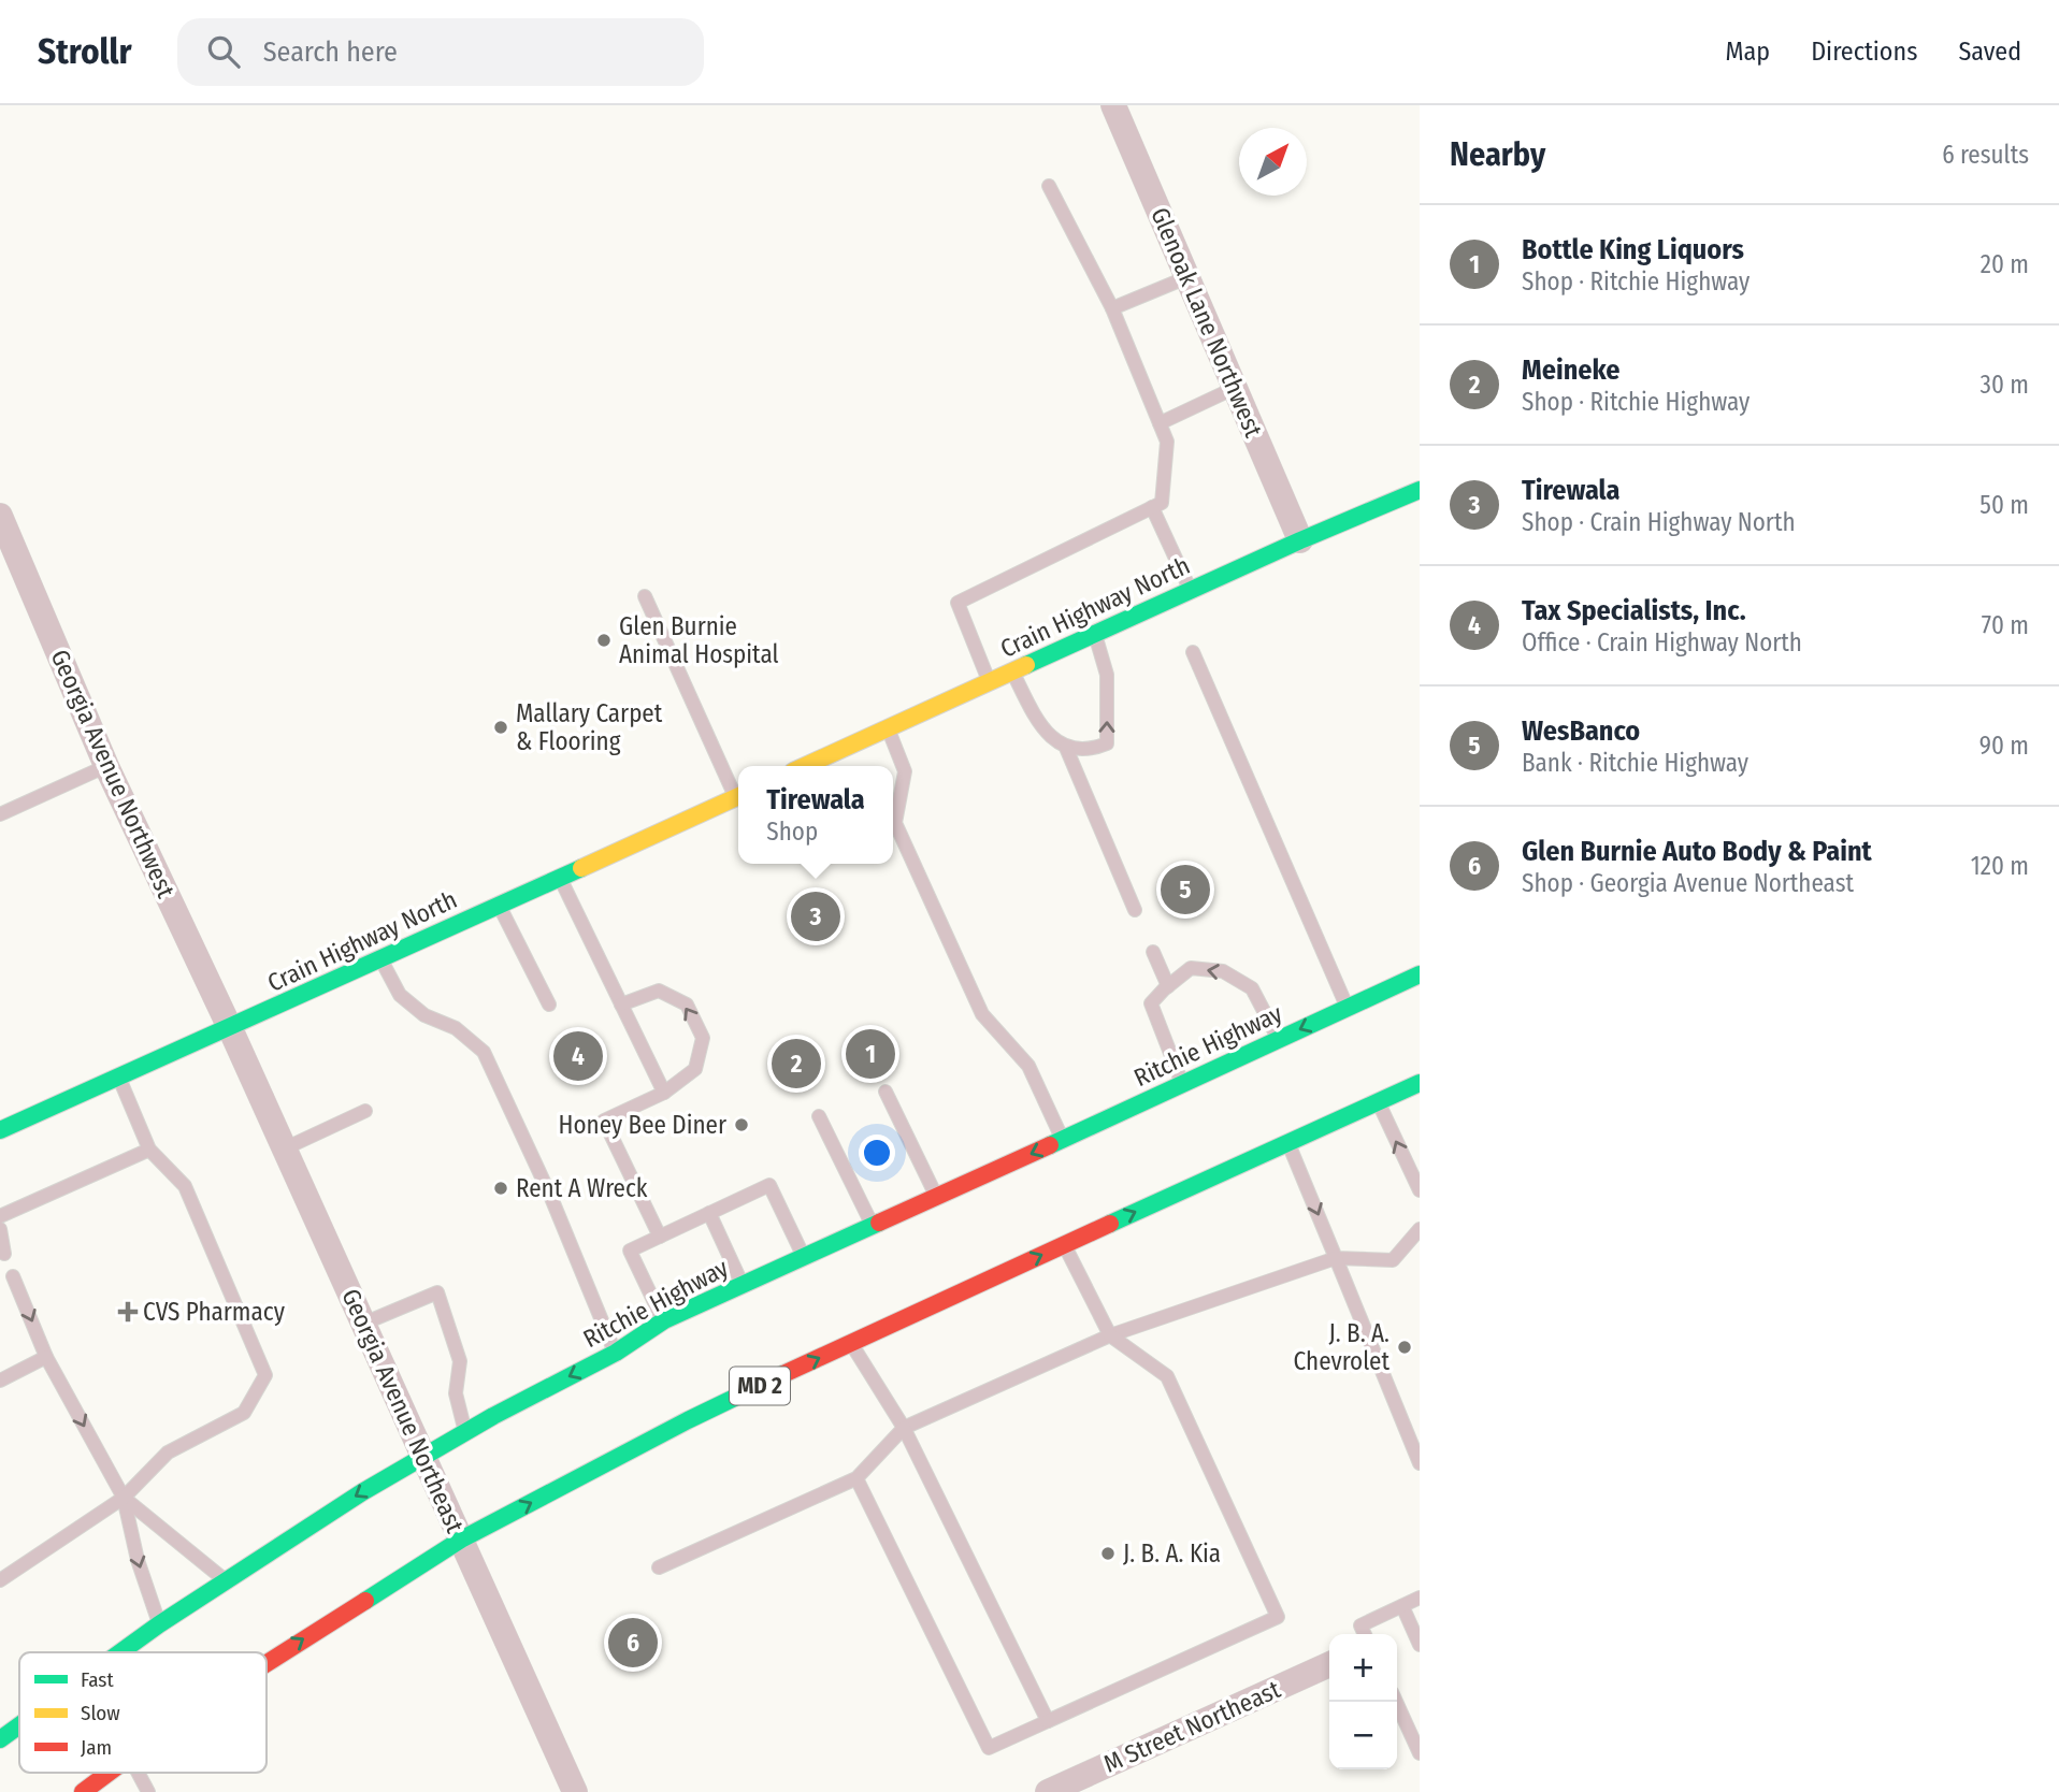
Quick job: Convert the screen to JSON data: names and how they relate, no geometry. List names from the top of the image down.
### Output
{
  "streets": {
    "main road": ["Crain Highway North", "Ritchie Highway", "MD 2"],
    "street": [
      "Glenoak Lane Northwest",
      "Georgia Avenue Northwest",
      "Georgia Avenue Northeast",
      "M Street Northeast"
    ]
  },
  "crossings": [
    ["Glenoak Lane Northwest", "Crain Highway North"],
    ["Crain Highway North", "Georgia Avenue Northwest"],
    ["Crain Highway North", "Georgia Avenue Northeast"],
    ["Georgia Avenue Northwest", "Georgia Avenue Northeast"],
    ["Ritchie Highway", "Georgia Avenue Northeast"],
    ["MD 2", "Georgia Avenue Northeast"]
  ],
  "places": {
    "other": [
      "Glen Burnie Animal Hospital",
      "Mallary Carpet & Flooring",
      "Honey Bee Diner",
      "Rent A Wreck",
      "J. B. A. Chevrolet",
      "J. B. A. Kia"
    ],
    "health": ["CVS Pharmacy"]
  },
  "legend": ["Fast", "Slow", "Jam"],
  "north": "top right",
  "page": {
    "header": "Strollr",
    "search": "Search here",
    "nav": ["Map", "Directions", "Saved"],
    "heading": ["Nearby", "6 results"],
    "list": [
      {
        "mark": "1",
        "name": "Bottle King Liquors",
        "note": "Shop · Ritchie Highway",
        "value": "20 m"
      },
      {
        "mark": "2",
        "name": "Meineke",
        "note": "Shop · Ritchie Highway",
        "value": "30 m"
      },
      {
        "mark": "3",
        "name": "Tirewala",
        "note": "Shop · Crain Highway North",
        "value": "50 m"
      },
      {
        "mark": "4",
        "name": "Tax Specialists, Inc.",
        "note": "Office · Crain Highway North",
        "value": "70 m"
      },
      {
        "mark": "5",
        "name": "WesBanco",
        "note": "Bank · Ritchie Highway",
        "value": "90 m"
      },
      {
        "mark": "6",
        "name": "Glen Burnie Auto Body & Paint",
        "note": "Shop · Georgia Avenue Northeast",
        "value": "120 m"
      }
    ],
    "popup": ["Tirewala", "Shop"],
    "pins": [
      "5",
      "3",
      "1",
      "4",
      "2",
      "6"
    ],
    "map_buttons": ["+", "−"]
  }
}
